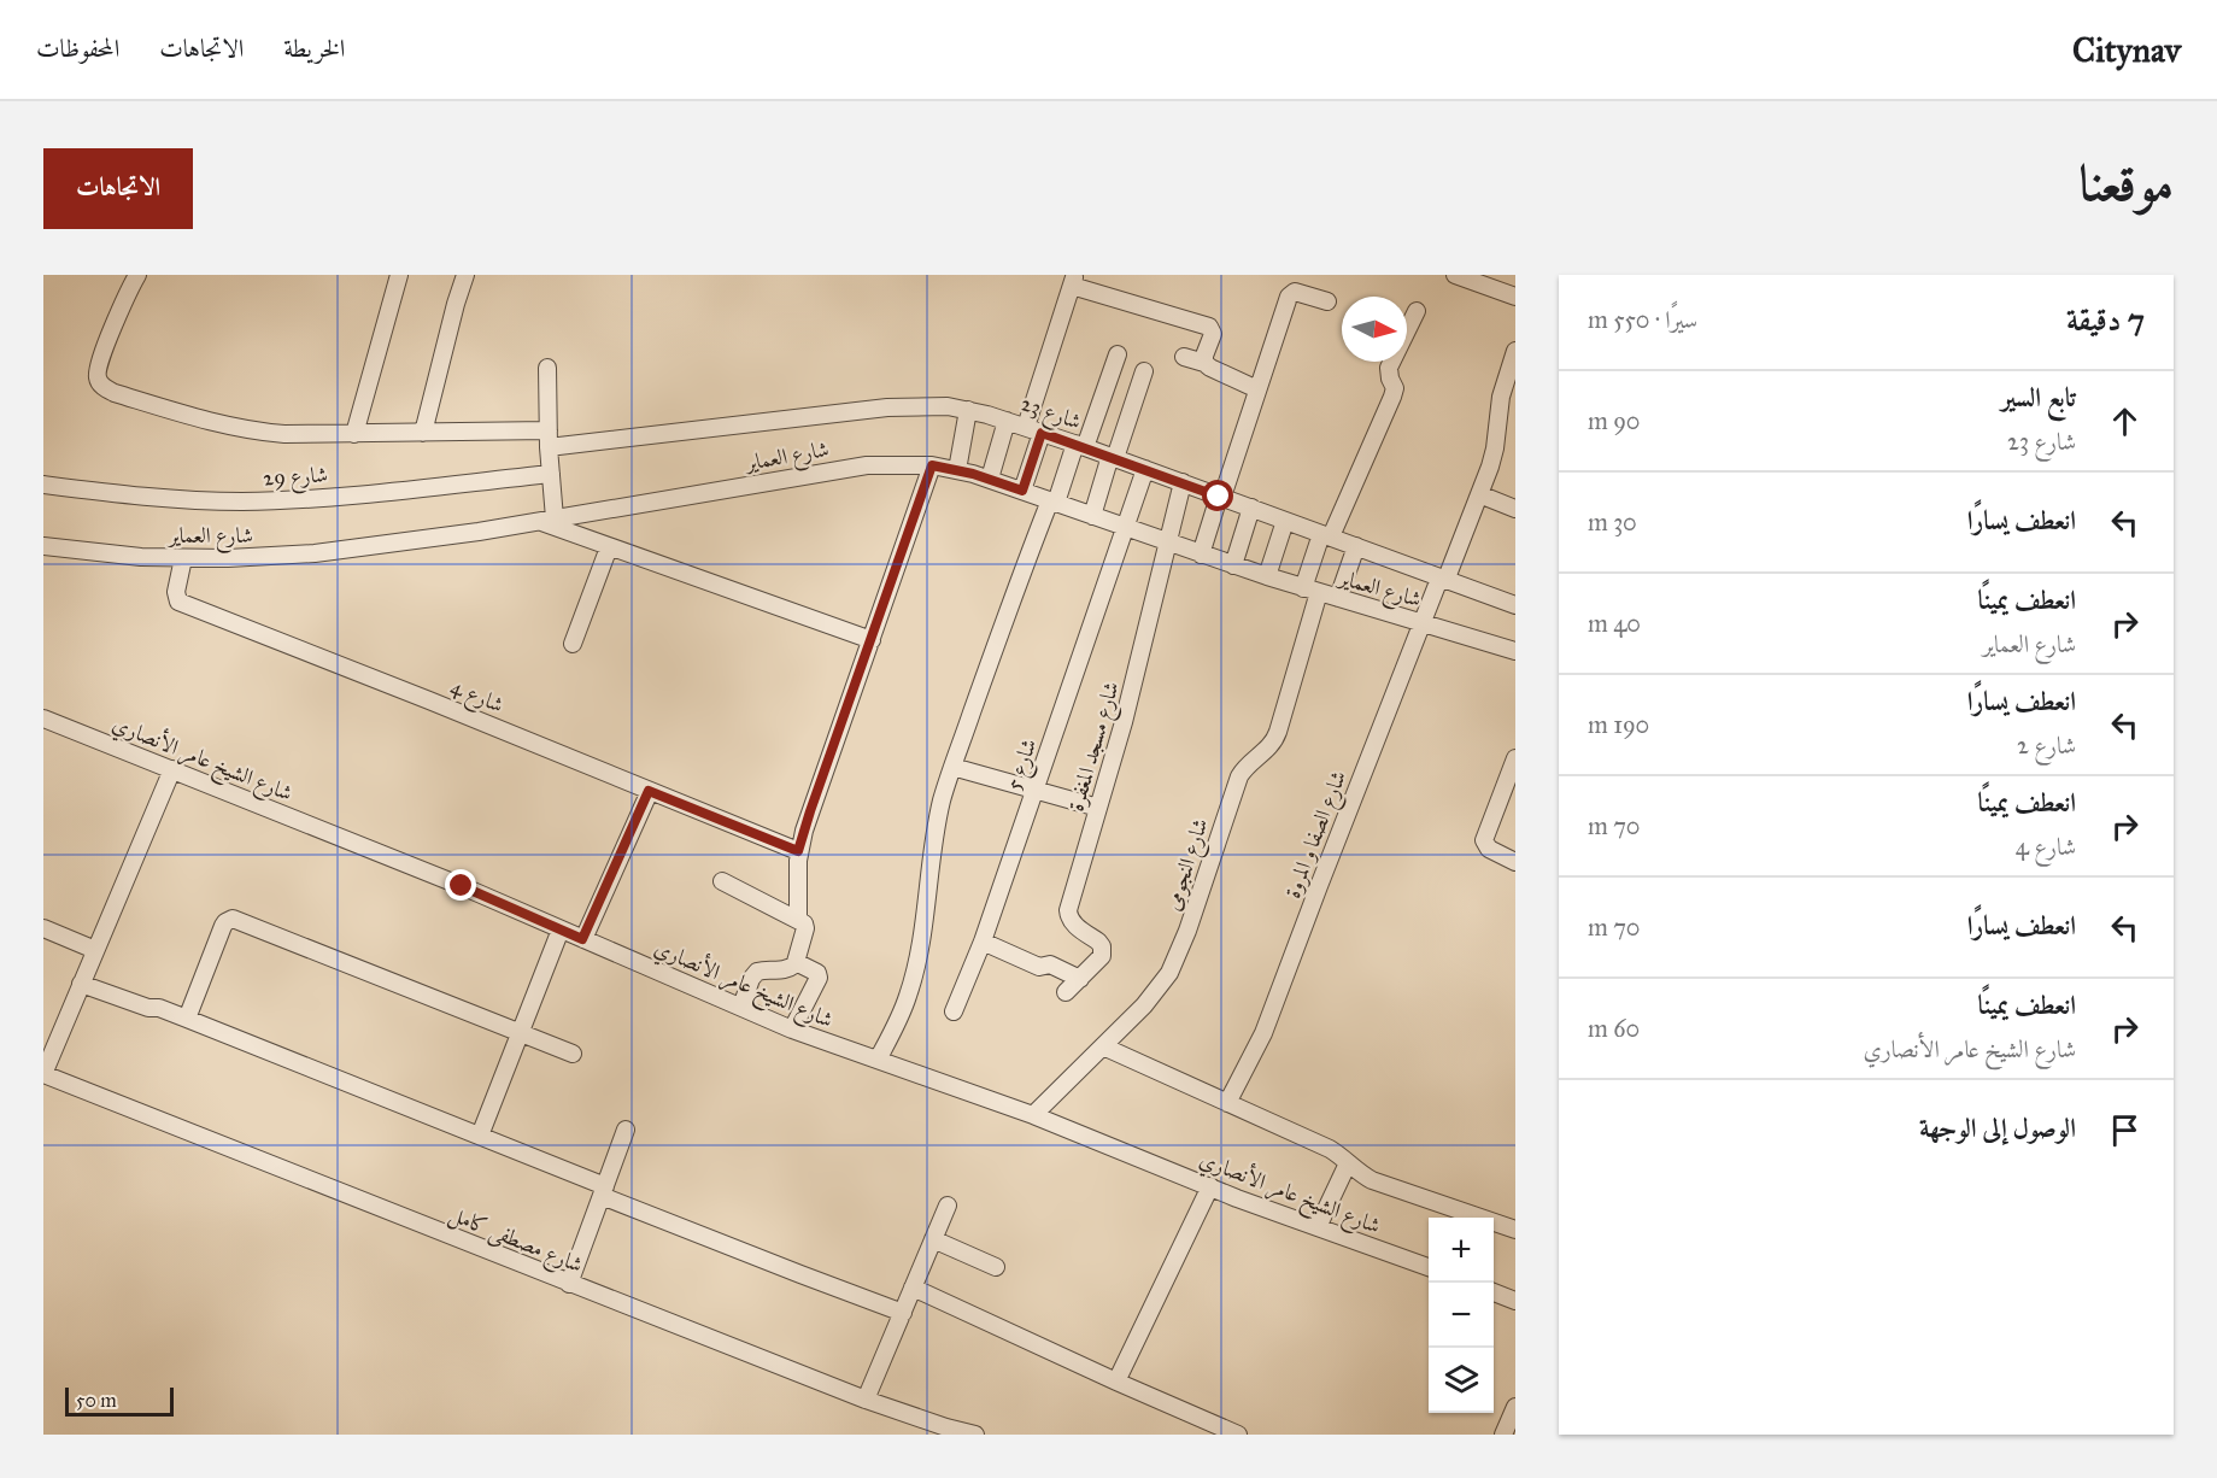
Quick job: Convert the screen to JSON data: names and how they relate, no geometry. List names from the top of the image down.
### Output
{
  "streets": {
    "street": [
      "شارع 23",
      "شارع العماير",
      "شارع 29",
      "شارع 4",
      "شارع مسجد المغفرة",
      "شارع الشيخ عامر الأنصاري",
      "شارع 5",
      "شارع الصفا و المروة",
      "شارع النجومى",
      "شارع مصطفى كامل"
    ]
  },
  "crossings": [
    ["شارع 23", "شارع مسجد المغفرة"],
    ["شارع 23", "شارع 5"],
    ["شارع 23", "شارع الصفا و المروة"],
    ["شارع 23", "شارع النجومى"],
    ["شارع العماير", "شارع 4"],
    ["شارع العماير", "شارع مسجد المغفرة"],
    ["شارع العماير", "شارع 5"],
    ["شارع العماير", "شارع الصفا و المروة"],
    ["شارع العماير", "شارع النجومى"],
    ["شارع الشيخ عامر الأنصاري", "شارع النجومى"]
  ],
  "scale_bar": "50 m",
  "north": "right",
  "page": {
    "header": "Citynav",
    "nav": ["الخريطة", "الاتجاهات", "المحفوظات"],
    "title": "موقعنا",
    "buttons": "الاتجاهات",
    "heading": ["7 دقيقة", "سيرًا · 550 m"],
    "list": [
      ["تابع السير", "شارع 23", "90 m"],
      ["انعطف يسارًا", "30 m"],
      ["انعطف يمينًا", "شارع العماير", "40 m"],
      ["انعطف يسارًا", "شارع 2", "190 m"],
      ["انعطف يمينًا", "شارع 4", "70 m"],
      ["انعطف يسارًا", "70 m"],
      ["انعطف يمينًا", "شارع الشيخ عامر الأنصاري", "60 m"],
      "الوصول إلى الوجهة"
    ],
    "map_buttons": ["+", "−"],
    "scale": "50 m"
  }
}
